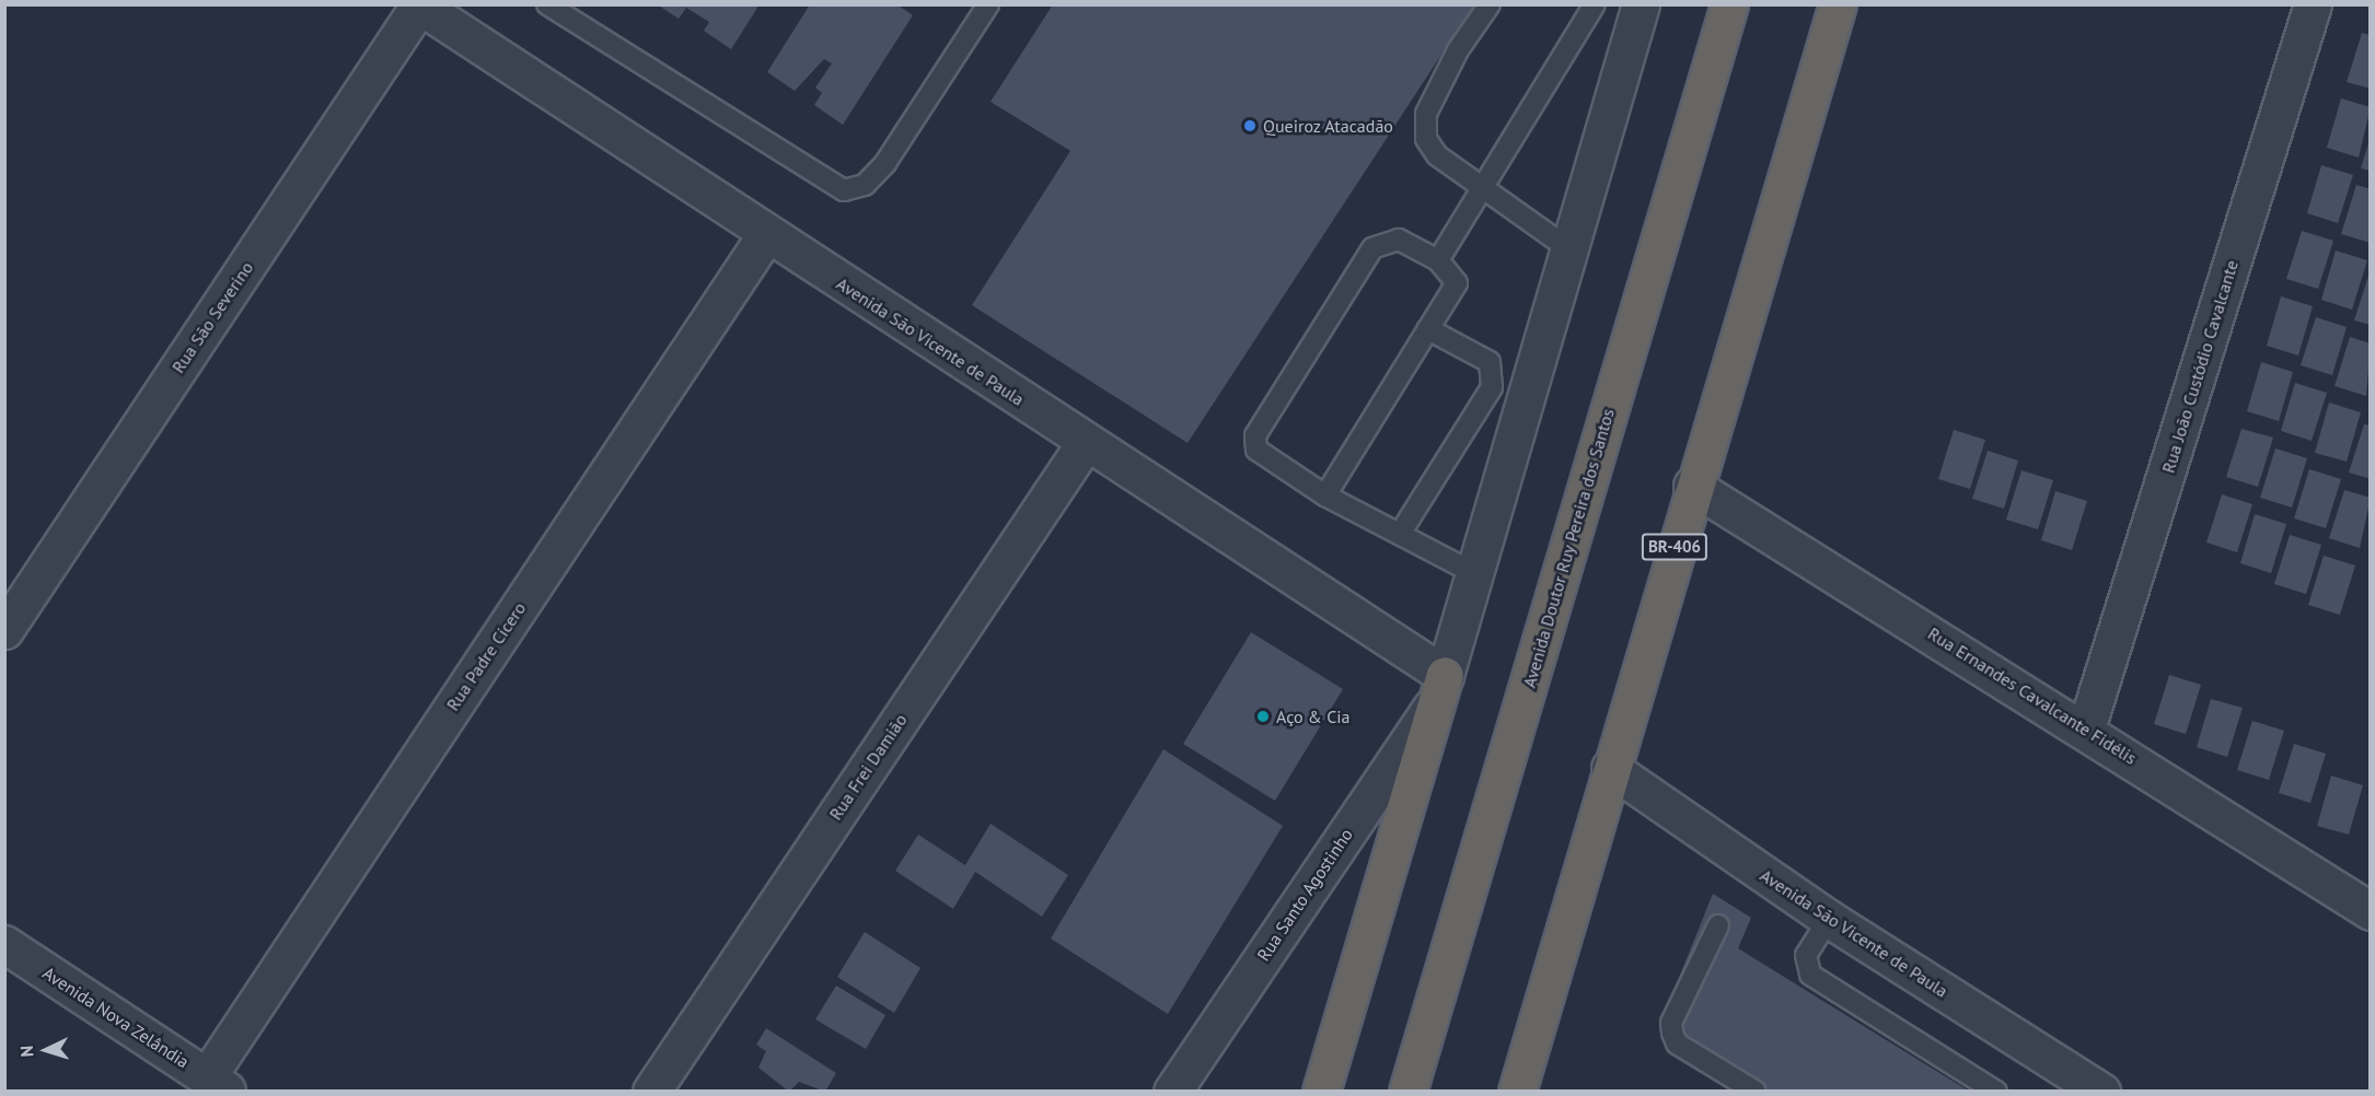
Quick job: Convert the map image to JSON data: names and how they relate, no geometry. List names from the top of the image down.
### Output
{
  "streets": {
    "highway": ["BR-406", "Avenida Doutor Ruy Pereira dos Santos"],
    "street": [
      "Rua São Severino",
      "Avenida São Vicente de Paula",
      "Rua João Custódio Cavalcante",
      "Rua Padre Cícero",
      "Rua Ernandes Cavalcante Fidélis",
      "Rua Frei Damião",
      "Rua Santo Agostinho",
      "Avenida Nova Zelândia"
    ]
  },
  "crossings": [
    ["Rua São Severino", "Avenida São Vicente de Paula"],
    ["Avenida São Vicente de Paula", "BR-406"],
    ["Avenida São Vicente de Paula", "Rua Padre Cícero"],
    ["Avenida São Vicente de Paula", "Rua Frei Damião"],
    ["Avenida São Vicente de Paula", "Rua Santo Agostinho"],
    ["Rua João Custódio Cavalcante", "Rua Ernandes Cavalcante Fidélis"],
    ["BR-406", "Rua Ernandes Cavalcante Fidélis"],
    ["Rua Padre Cícero", "Avenida Nova Zelândia"]
  ],
  "places": ["Queiroz Atacadão", "Aço & Cia"],
  "north": "left"
}
